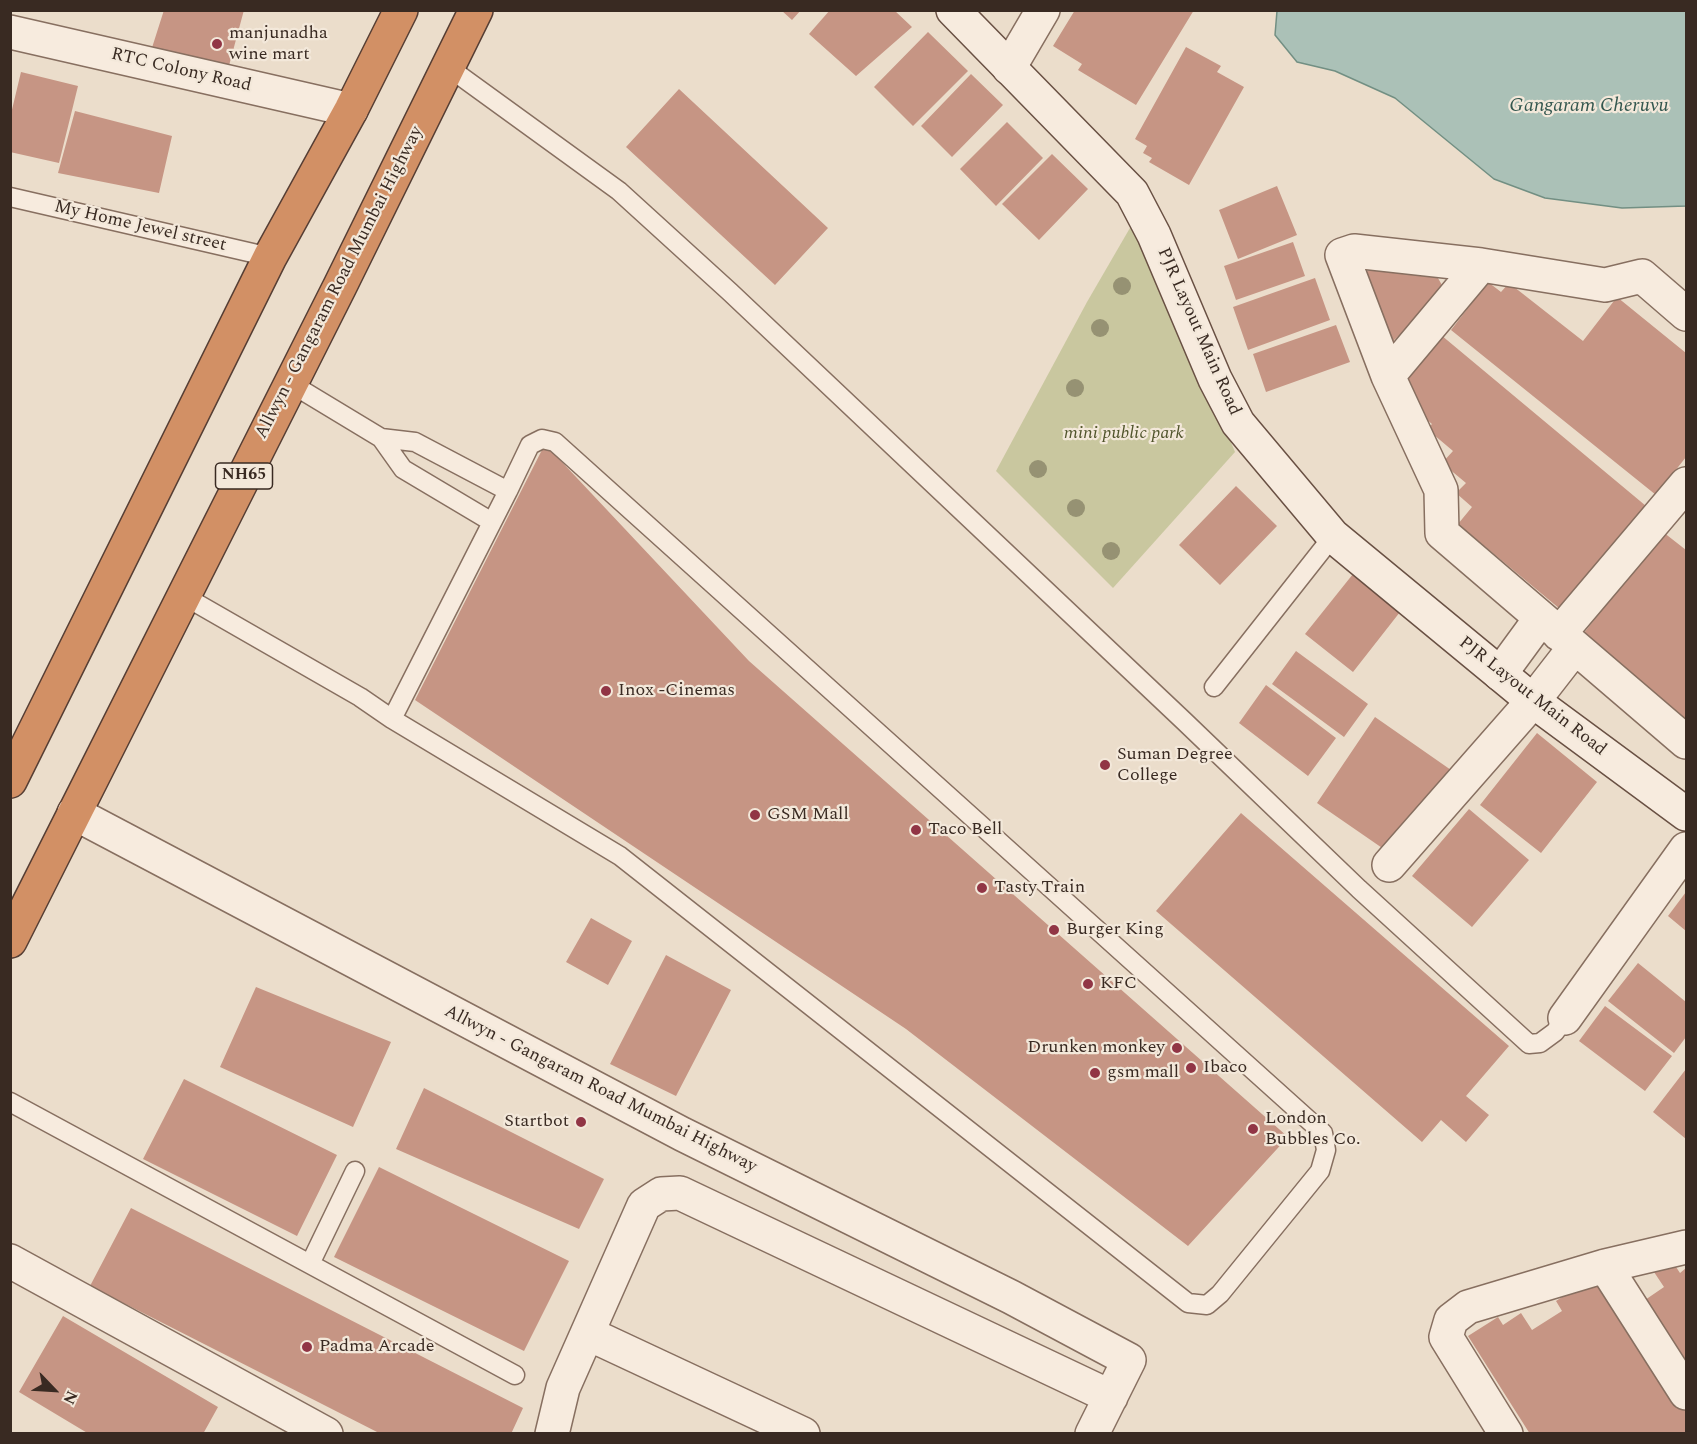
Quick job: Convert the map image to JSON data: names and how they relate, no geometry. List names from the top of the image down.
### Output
{
  "streets": {
    "highway": ["Allwyn - Gangaram Road Mumbai Highway", "NH65"],
    "street": ["RTC Colony Road", "PJR Layout Main Road"],
    "lane": ["My Home Jewel street"]
  },
  "water": ["Gangaram Cheruvu"],
  "parks": ["mini public park"],
  "places": [
    "manjunadha wine mart",
    "Inox -Cinemas",
    "Suman Degree College",
    "GSM Mall",
    "Taco Bell",
    "Tasty Train",
    "Burger King",
    "KFC",
    "Drunken monkey",
    "Ibaco",
    "gsm mall",
    "Startbot",
    "London Bubbles Co.",
    "Padma Arcade"
  ],
  "north": "bottom right"
}
